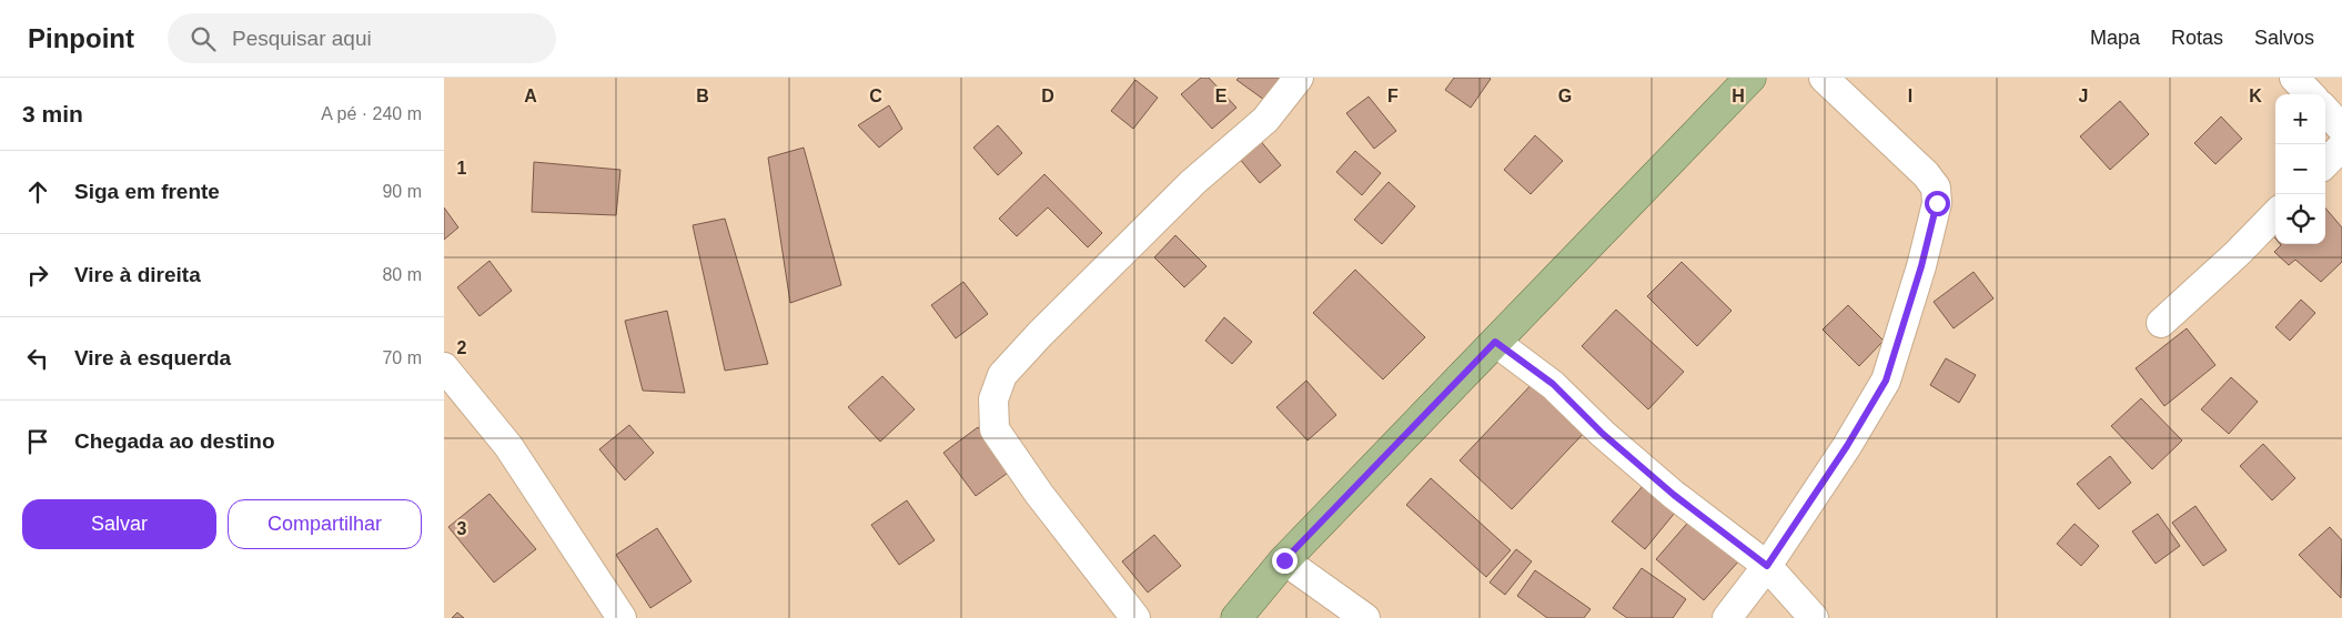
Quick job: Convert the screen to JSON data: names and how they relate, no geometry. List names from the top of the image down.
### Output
{
  "page": {
    "header": "Pinpoint",
    "search": "Pesquisar aqui",
    "nav": ["Mapa", "Rotas", "Salvos"],
    "heading": ["3 min", "A pé · 240 m"],
    "map_buttons": ["+", "−"],
    "list": [
      ["Siga em frente", "90 m"],
      ["Vire à direita", "80 m"],
      ["Vire à esquerda", "70 m"],
      "Chegada ao destino"
    ],
    "buttons": ["Salvar", "Compartilhar"]
  },
  "grid": {
    "columns": [
      "A",
      "B",
      "C",
      "D",
      "E",
      "F",
      "G",
      "H",
      "I",
      "J",
      "K"
    ],
    "rows": ["1", "2", "3"]
  }
}
